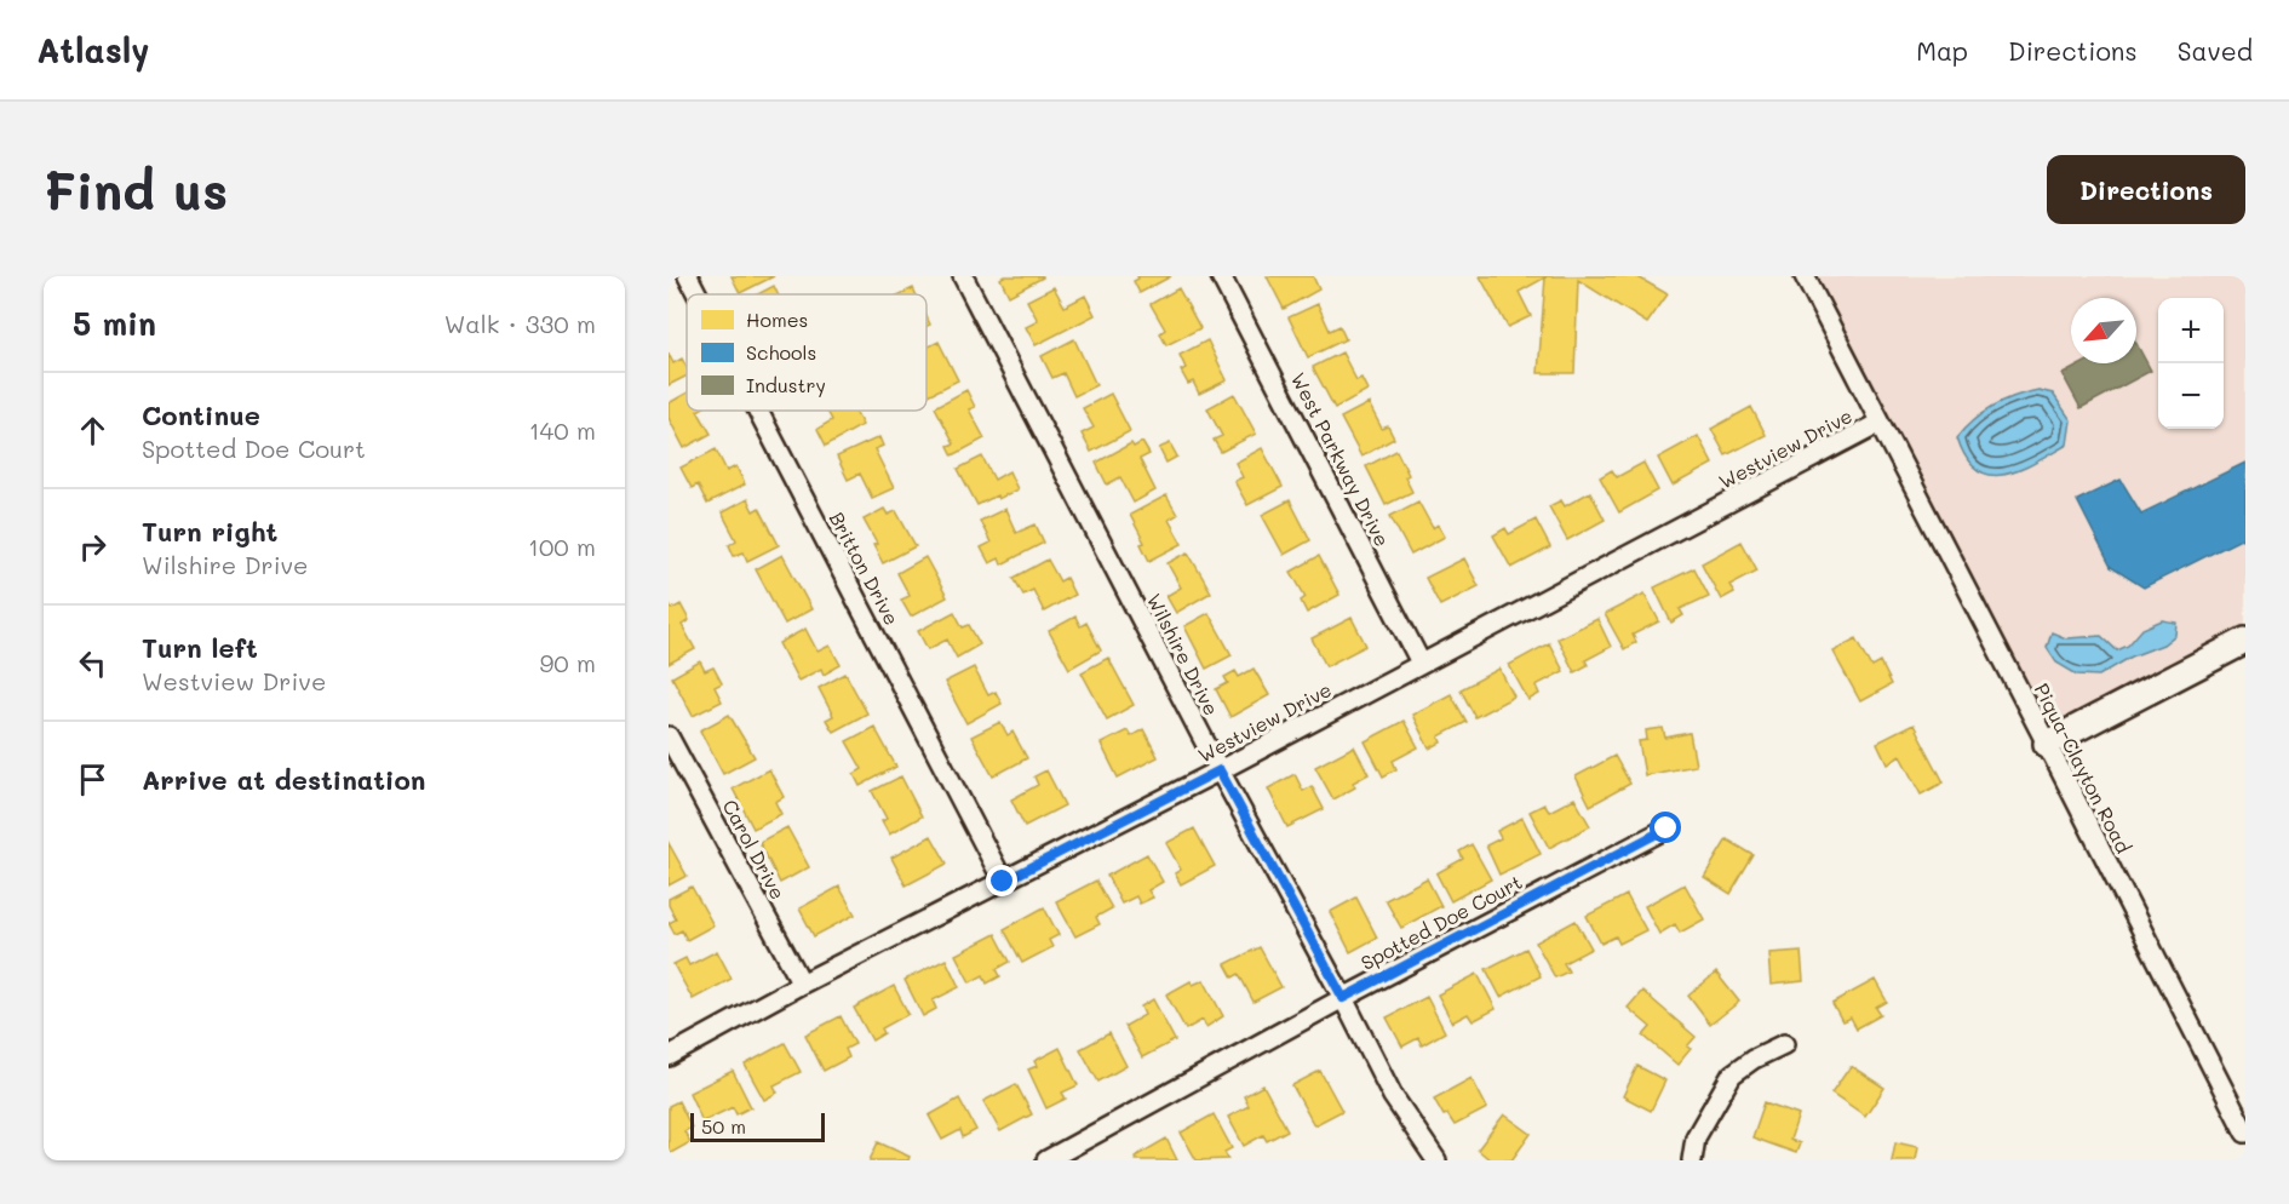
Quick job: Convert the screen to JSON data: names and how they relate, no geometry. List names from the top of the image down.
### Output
{
  "streets": {
    "street": [
      "Westview Drive",
      "West Parkway Drive",
      "Britton Drive",
      "Wilshire Drive",
      "Piqua-Clayton Road",
      "Carol Drive",
      "Spotted Doe Court"
    ]
  },
  "crossings": [
    ["Westview Drive", "West Parkway Drive"],
    ["Westview Drive", "Britton Drive"],
    ["Westview Drive", "Wilshire Drive"],
    ["Westview Drive", "Piqua-Clayton Road"],
    ["Westview Drive", "Carol Drive"],
    ["Wilshire Drive", "Spotted Doe Court"]
  ],
  "legend": ["Homes", "Schools", "Industry"],
  "scale_bar": "50 m",
  "north": "bottom left",
  "page": {
    "header": "Atlasly",
    "nav": ["Map", "Directions", "Saved"],
    "buttons": "Directions",
    "title": "Find us",
    "heading": ["5 min", "Walk · 330 m"],
    "map_buttons": ["+", "−"],
    "list": [
      ["Continue", "Spotted Doe Court", "140 m"],
      ["Turn right", "Wilshire Drive", "100 m"],
      ["Turn left", "Westview Drive", "90 m"],
      "Arrive at destination"
    ],
    "scale": "50 m"
  }
}
